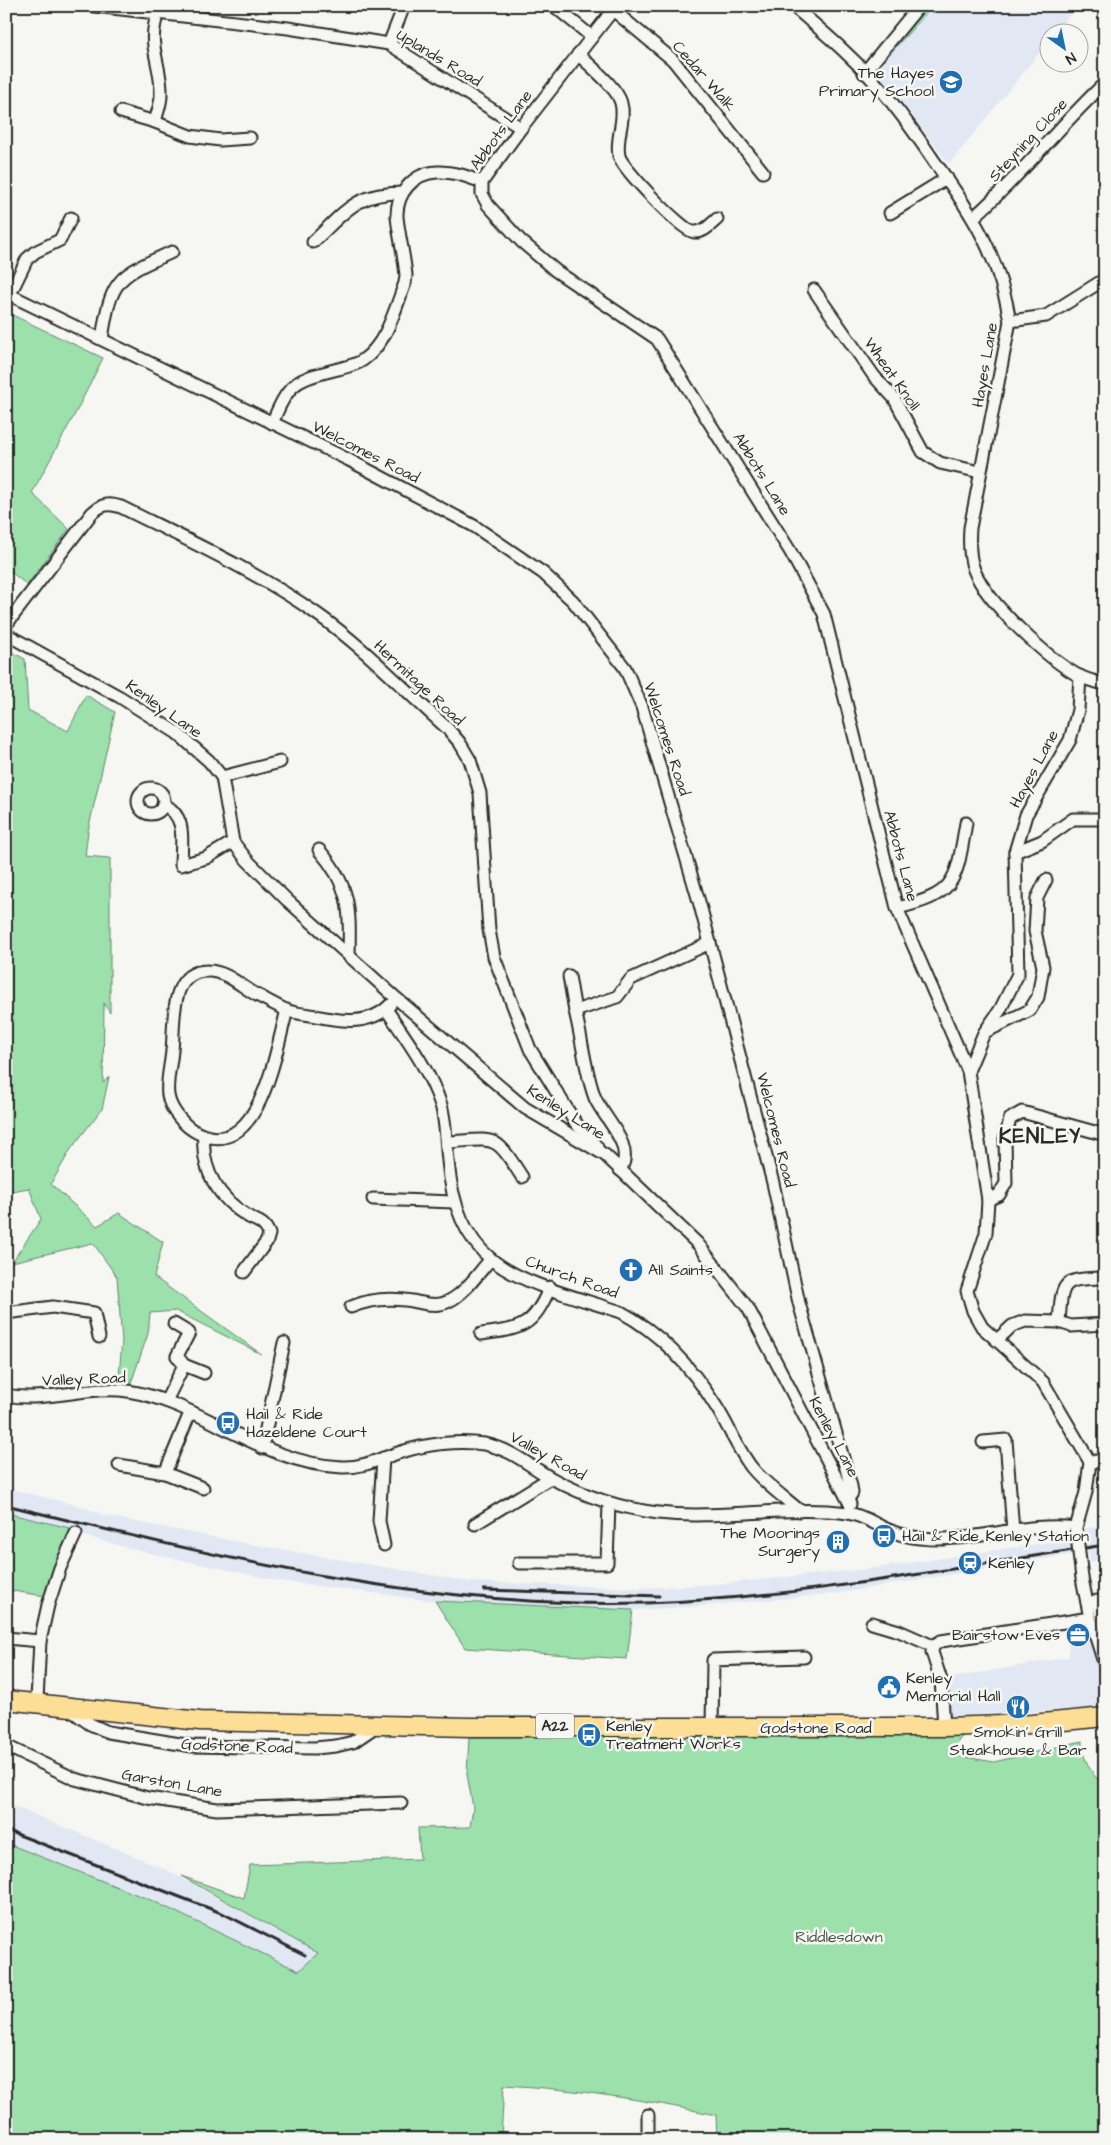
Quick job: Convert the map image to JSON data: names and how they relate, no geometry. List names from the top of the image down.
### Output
{
  "streets": {
    "highway": ["A22", "Godstone Road"],
    "street": [
      "Uplands Road",
      "Cedar Walk",
      "Abbots Lane",
      "Steyning Close",
      "Hayes Lane",
      "Wheat Knoll",
      "Welcomes Road",
      "Hermitage Road",
      "Kenley Lane",
      "Church Road",
      "Valley Road",
      "Garston Lane"
    ]
  },
  "crossings": [
    ["Uplands Road", "Abbots Lane"],
    ["Cedar Walk", "Abbots Lane"],
    ["Abbots Lane", "Hayes Lane"],
    ["Steyning Close", "Hayes Lane"],
    ["Hayes Lane", "Wheat Knoll"],
    ["Welcomes Road", "Kenley Lane"],
    ["Hermitage Road", "Kenley Lane"],
    ["Kenley Lane", "Valley Road"],
    ["Church Road", "Valley Road"]
  ],
  "districts": ["KENLEY"],
  "parks": ["Riddlesdown"],
  "places": {
    "school or university": ["The Hayes Primary School"],
    "church": ["All Saints"],
    "bus stop": ["Hail & Ride Hazeldene Court", "Hail & Ride Kenley Station", "Kenley Treatment Works"],
    "building": ["The Moorings Surgery"],
    "station": ["Kenley"],
    "office": ["Bairstow Eves"],
    "public building": ["Kenley Memorial Hall"],
    "restaurant": ["Smokin' Grill Steakhouse & Bar"]
  },
  "north": "bottom right"
}
